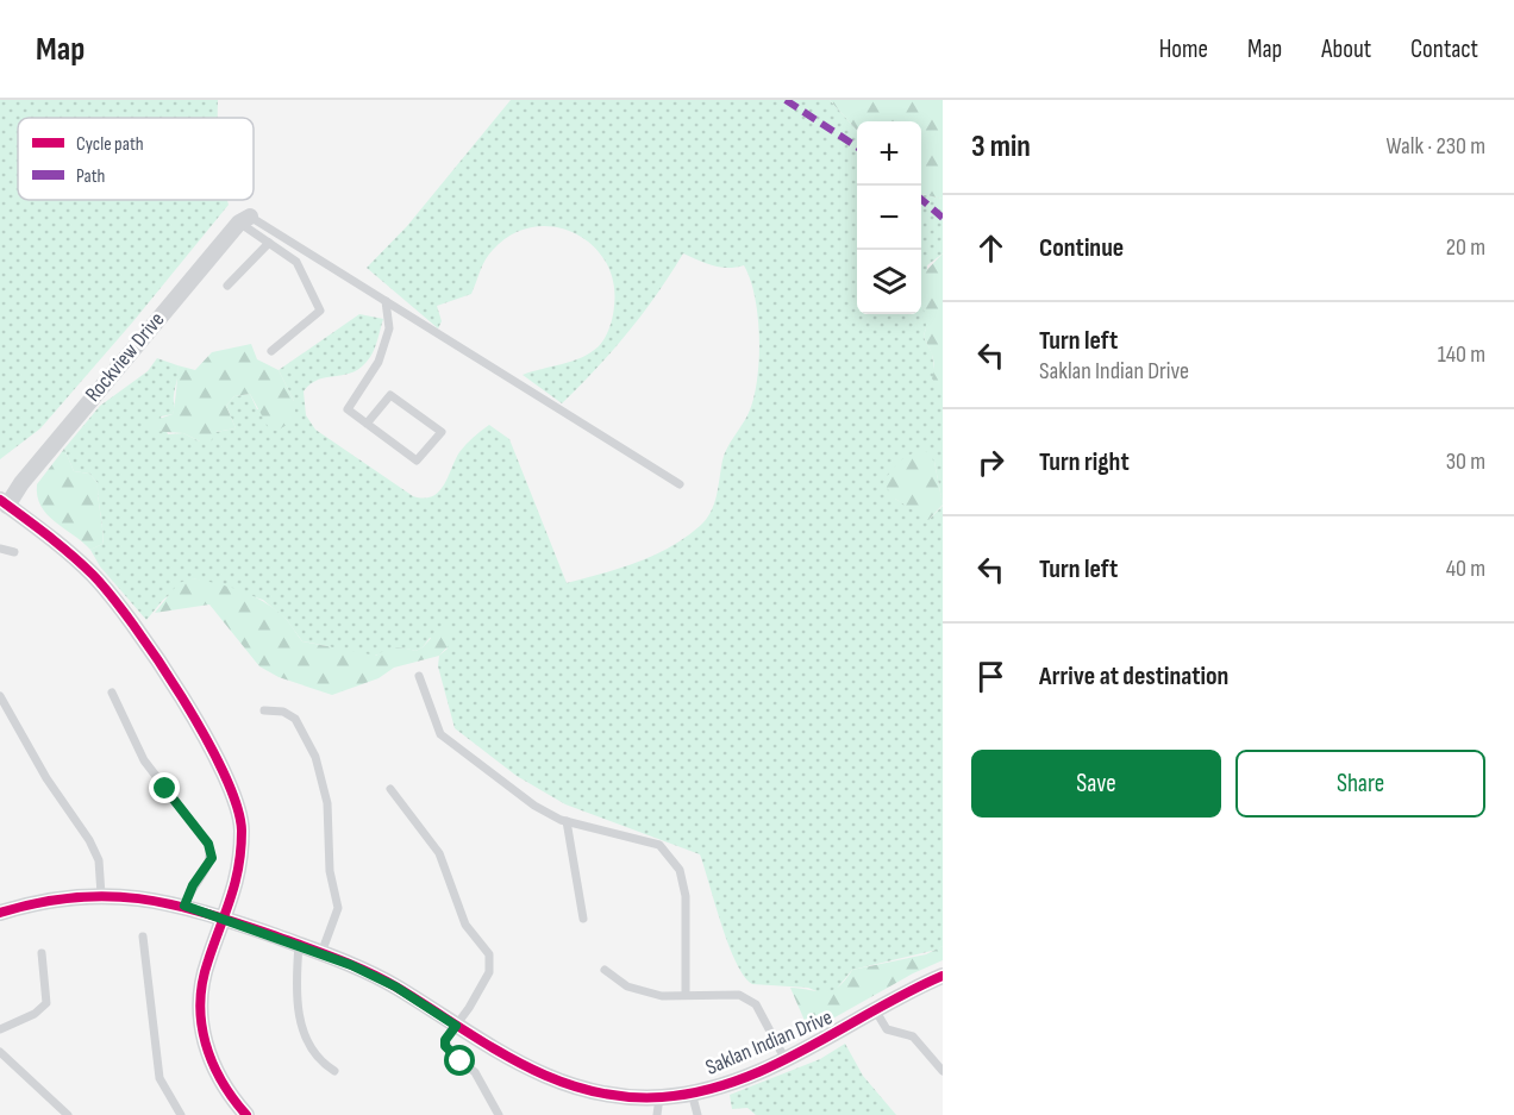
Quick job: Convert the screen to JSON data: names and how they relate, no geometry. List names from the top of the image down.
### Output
{
  "streets": {
    "street": ["Rockview Drive", "Saklan Indian Drive"]
  },
  "legend": ["Cycle path", "Path"],
  "page": {
    "header": "Map",
    "nav": [
      "Home",
      "Map",
      "About",
      "Contact"
    ],
    "heading": ["3 min", "Walk · 230 m"],
    "map_buttons": ["+", "−"],
    "list": [
      ["Continue", "20 m"],
      ["Turn left", "Saklan Indian Drive", "140 m"],
      ["Turn right", "30 m"],
      ["Turn left", "40 m"],
      "Arrive at destination"
    ],
    "buttons": ["Save", "Share"]
  }
}
